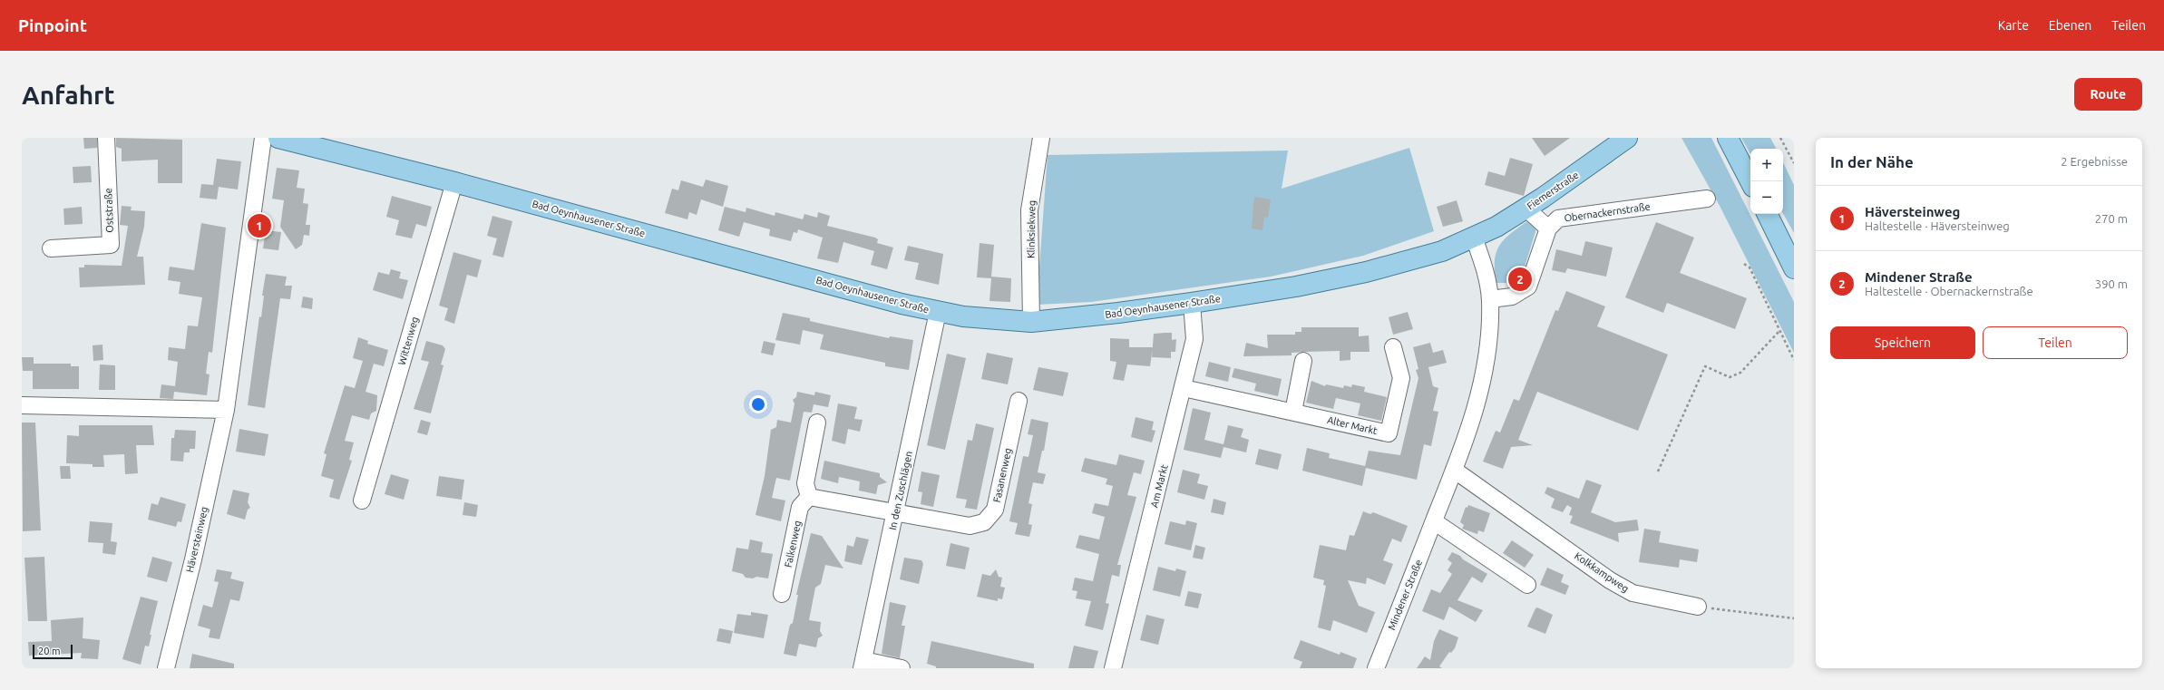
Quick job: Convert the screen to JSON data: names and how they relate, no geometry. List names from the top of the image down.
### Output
{
  "streets": {
    "main road": ["Fiemerstraße", "Bad Oeynhausener Straße"],
    "street": [
      "Oststraße",
      "Obernackernstraße",
      "Klinksiekweg",
      "Wittenweg",
      "Alter Markt",
      "Fasanenweg",
      "Am Markt",
      "In den Zuschlägen",
      "Häversteinweg",
      "Falkenweg",
      "Kolkkampweg",
      "Mindener Straße"
    ]
  },
  "crossings": [
    ["Fiemerstraße", "Bad Oeynhausener Straße"],
    ["Fiemerstraße", "Mindener Straße"],
    ["Bad Oeynhausener Straße", "Klinksiekweg"],
    ["Bad Oeynhausener Straße", "Wittenweg"],
    ["Bad Oeynhausener Straße", "Am Markt"],
    ["Bad Oeynhausener Straße", "In den Zuschlägen"],
    ["Bad Oeynhausener Straße", "Mindener Straße"],
    ["Alter Markt", "Am Markt"],
    ["Fasanenweg", "In den Zuschlägen"],
    ["Kolkkampweg", "Mindener Straße"]
  ],
  "scale_bar": "20 m",
  "page": {
    "header": "Pinpoint",
    "nav": ["Karte", "Ebenen", "Teilen"],
    "buttons": [
      "Route",
      ["Speichern", "Teilen"]
    ],
    "title": "Anfahrt",
    "heading": ["In der Nähe", "2 Ergebnisse"],
    "map_buttons": ["+", "−"],
    "list": [
      {
        "mark": "1",
        "name": "Häversteinweg",
        "note": "Haltestelle · Häversteinweg",
        "value": "270 m"
      },
      {
        "mark": "2",
        "name": "Mindener Straße",
        "note": "Haltestelle · Obernackernstraße",
        "value": "390 m"
      }
    ],
    "pins": ["1", "2"],
    "scale": "20 m"
  }
}
